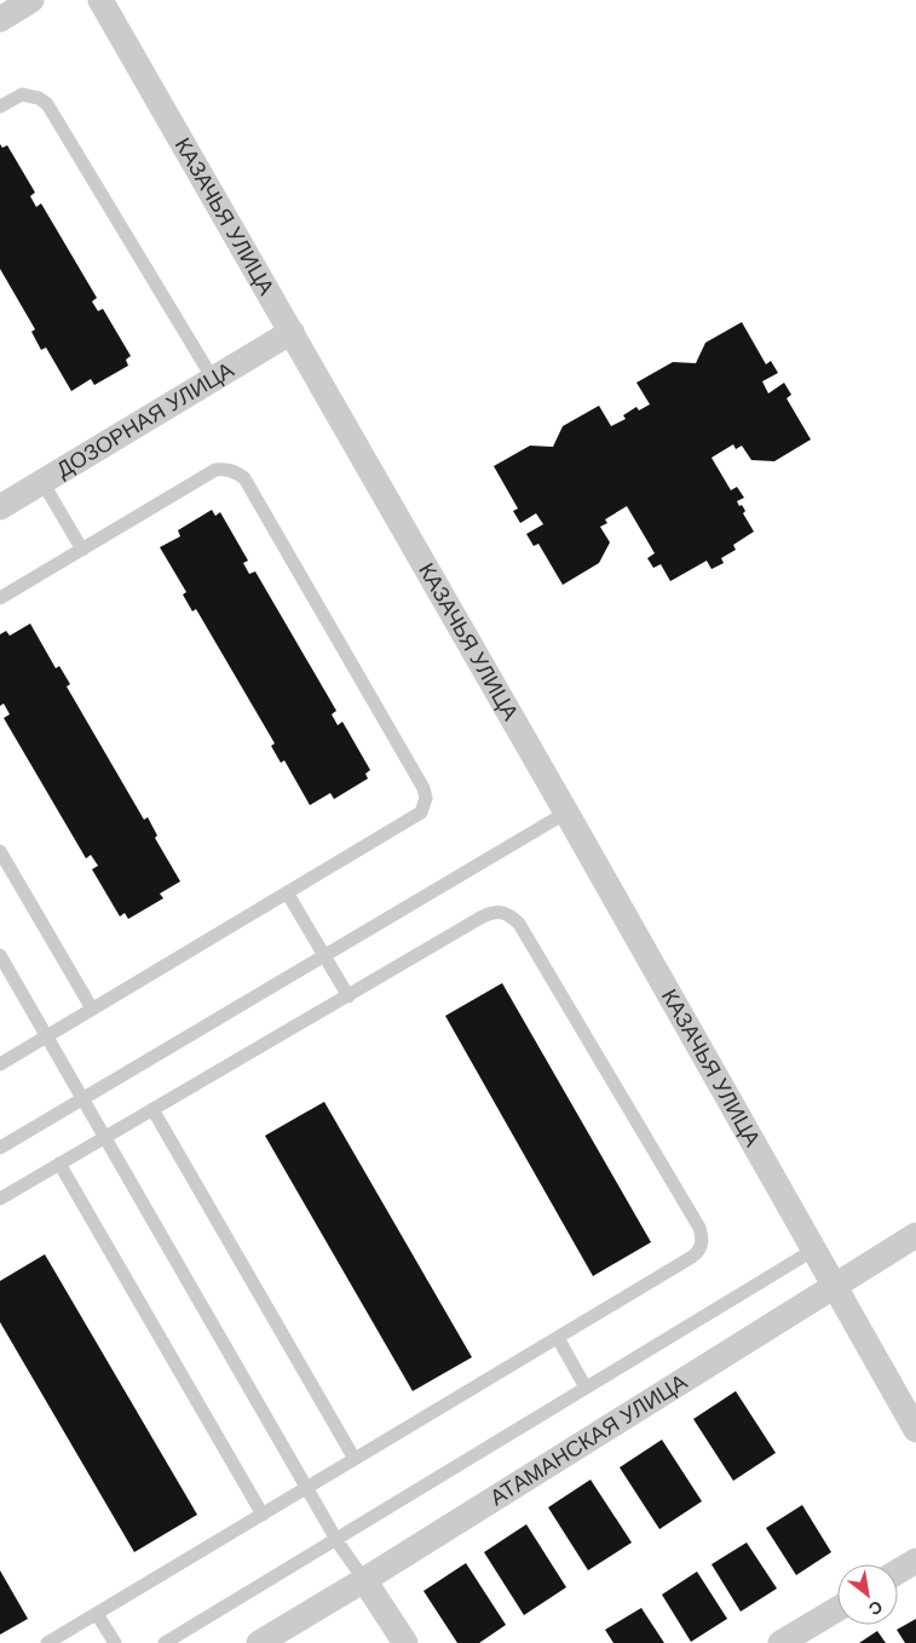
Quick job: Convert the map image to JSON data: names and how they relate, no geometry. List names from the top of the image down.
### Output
{
  "streets": {
    "street": ["КАЗАЧЬЯ УЛИЦА", "ДОЗОРНАЯ УЛИЦА", "АТАМАНСКАЯ УЛИЦА"]
  },
  "crossings": [
    ["КАЗАЧЬЯ УЛИЦА", "ДОЗОРНАЯ УЛИЦА"],
    ["КАЗАЧЬЯ УЛИЦА", "АТАМАНСКАЯ УЛИЦА"]
  ],
  "north": "bottom right"
}
